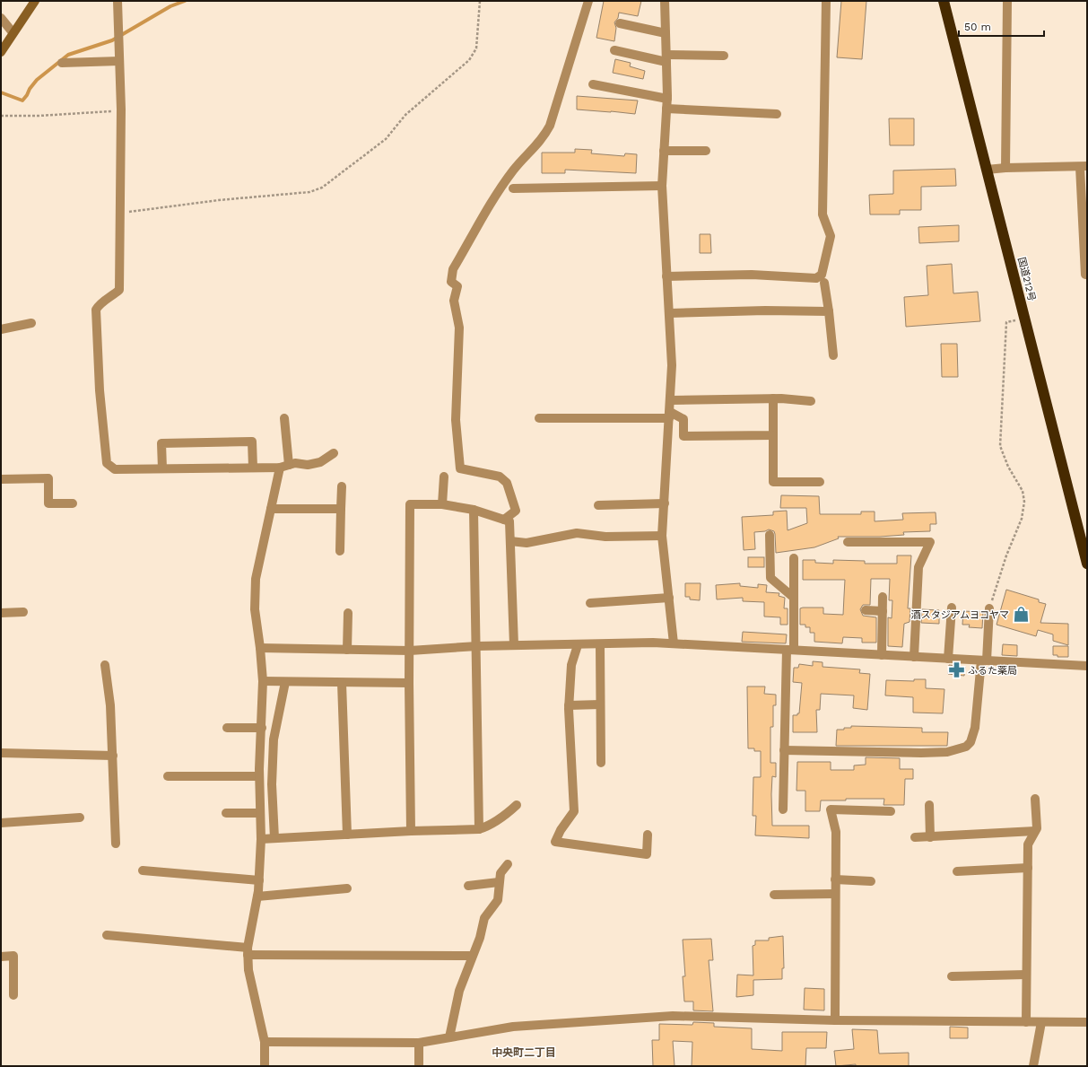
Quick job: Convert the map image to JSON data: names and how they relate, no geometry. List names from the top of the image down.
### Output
{
  "streets": {
    "highway": ["国道212号"]
  },
  "districts": ["中央町二丁目"],
  "places": {
    "shop": ["酒スタジアムヨコヤマ"],
    "pharmacy": ["ふるた薬局"]
  },
  "scale_bar": "50 m"
}
